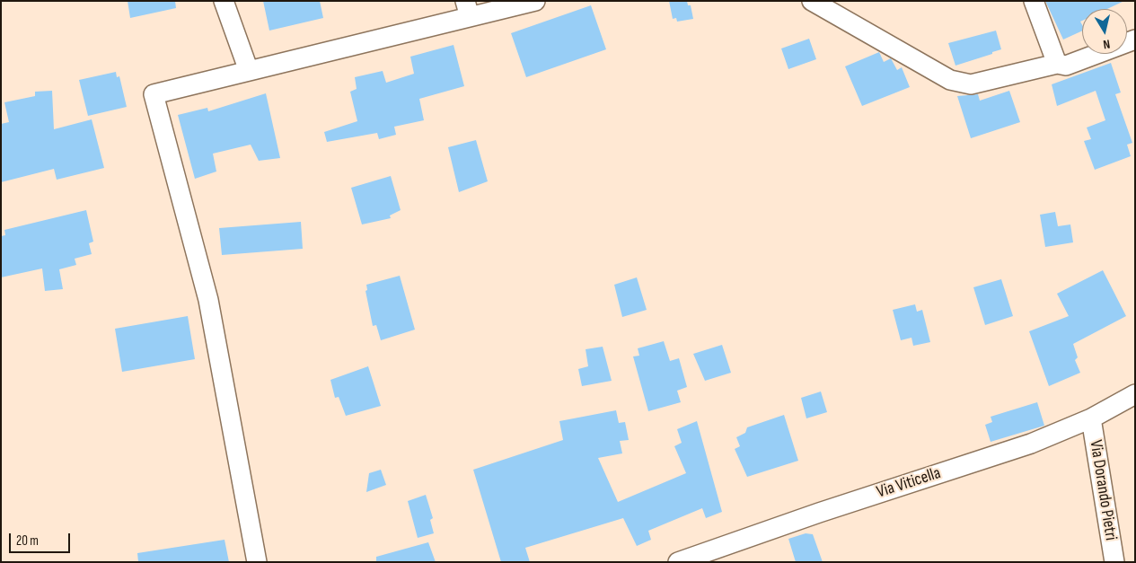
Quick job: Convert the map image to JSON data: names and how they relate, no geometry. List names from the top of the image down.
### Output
{
  "streets": {
    "street": ["Via Viticella", "Via Dorando Pietri"]
  },
  "crossings": [
    ["Via Viticella", "Via Dorando Pietri"]
  ],
  "scale_bar": "20 m",
  "north": "bottom"
}
